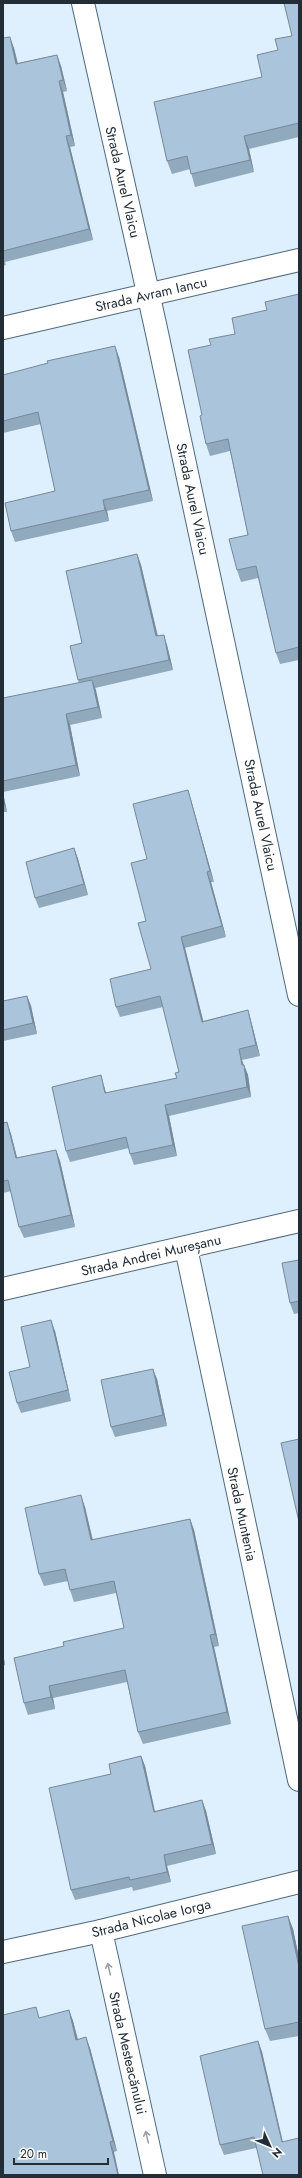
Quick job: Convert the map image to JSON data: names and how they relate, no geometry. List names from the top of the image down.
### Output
{
  "streets": {
    "street": [
      "Strada Aurel Vlaicu",
      "Strada Avram Iancu",
      "Strada Andrei Mureșanu",
      "Strada Muntenia",
      "Strada Nicolae Iorga",
      "Strada Mesteacănului"
    ]
  },
  "crossings": [
    ["Strada Aurel Vlaicu", "Strada Avram Iancu"],
    ["Strada Andrei Mureșanu", "Strada Muntenia"],
    ["Strada Nicolae Iorga", "Strada Mesteacănului"]
  ],
  "one_way": ["Strada Mesteacănului"],
  "scale_bar": "20 m",
  "north": "bottom right"
}
